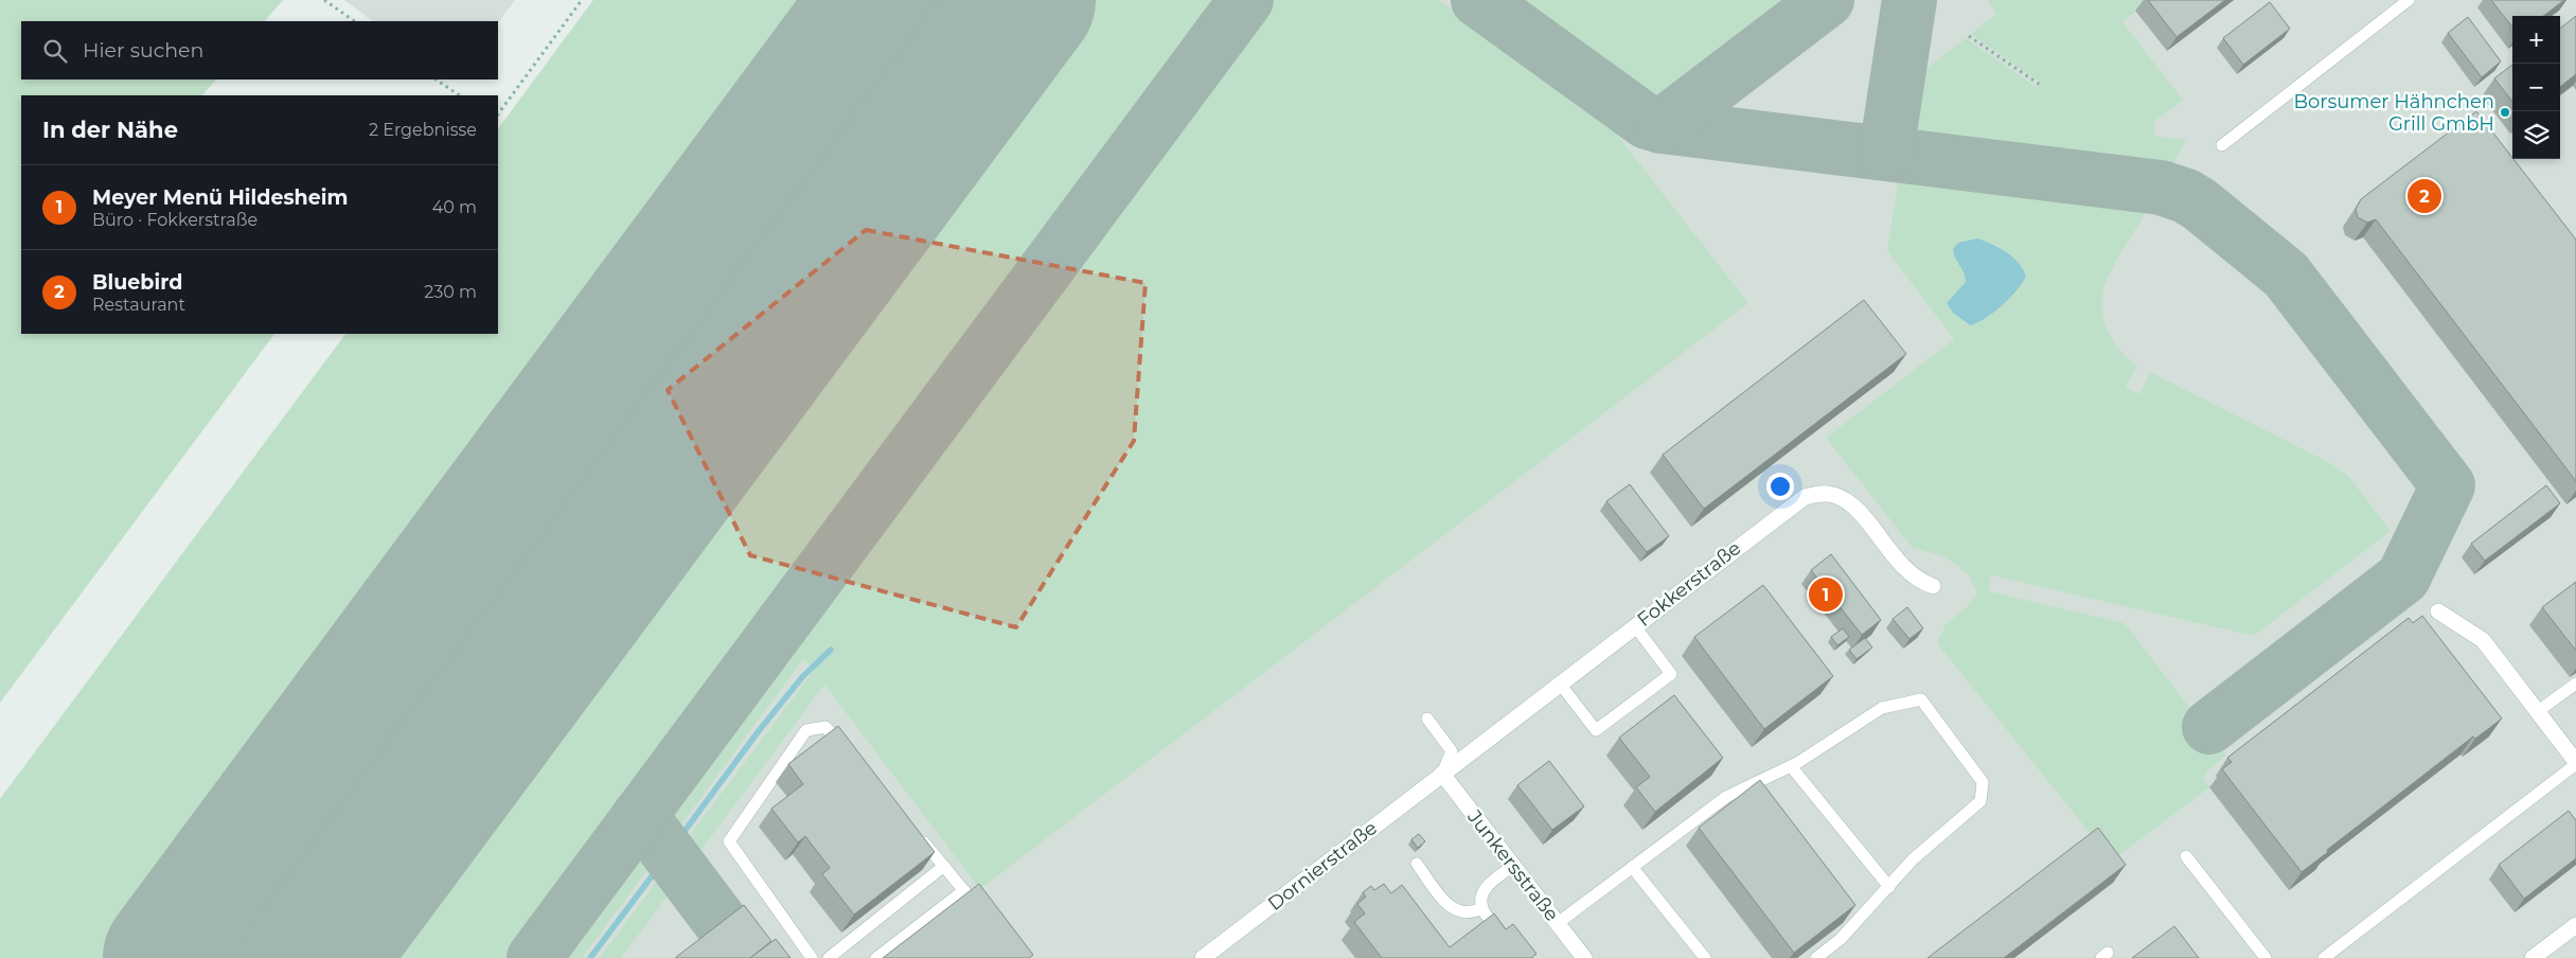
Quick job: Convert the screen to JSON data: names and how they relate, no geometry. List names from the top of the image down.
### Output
{
  "streets": {
    "street": ["Fokkerstraße", "Dornierstraße", "Junkersstraße"]
  },
  "crossings": [
    ["Fokkerstraße", "Dornierstraße"],
    ["Fokkerstraße", "Junkersstraße"],
    ["Dornierstraße", "Junkersstraße"]
  ],
  "places": ["Borsumer Hähnchen Grill GmbH"],
  "page": {
    "map_buttons": ["+", "−"],
    "search": "Hier suchen",
    "heading": ["In der Nähe", "2 Ergebnisse"],
    "list": [
      {
        "mark": "1",
        "name": "Meyer Menü Hildesheim",
        "note": "Büro · Fokkerstraße",
        "value": "40 m"
      },
      {
        "mark": "2",
        "name": "Bluebird",
        "note": "Restaurant",
        "value": "230 m"
      }
    ],
    "pins": ["2", "1"]
  }
}
